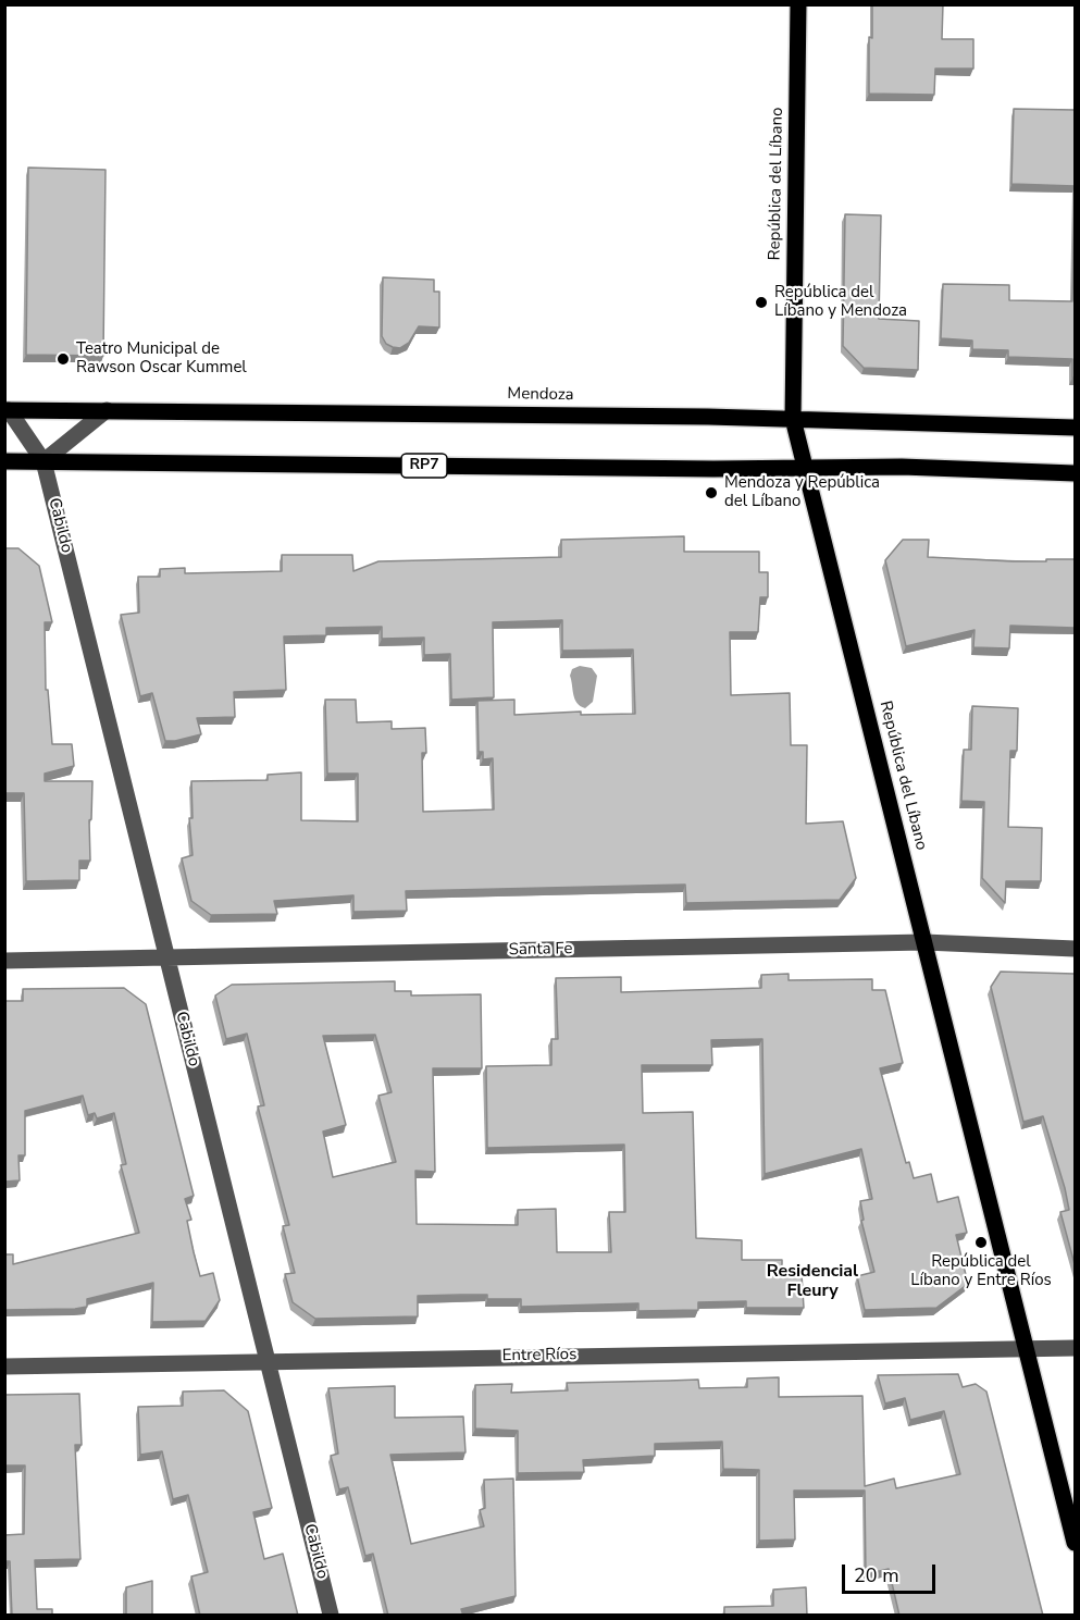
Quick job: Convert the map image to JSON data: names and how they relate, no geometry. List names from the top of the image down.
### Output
{
  "streets": {
    "main road": ["República del Líbano", "Mendoza", "RP7"],
    "street": ["Cabildo", "Santa Fe", "Entre Ríos"]
  },
  "crossings": [
    ["República del Líbano", "Mendoza"],
    ["República del Líbano", "RP7"],
    ["República del Líbano", "Santa Fe"],
    ["República del Líbano", "Entre Ríos"],
    ["Mendoza", "Cabildo"],
    ["RP7", "Cabildo"],
    ["Cabildo", "Santa Fe"],
    ["Cabildo", "Entre Ríos"]
  ],
  "districts": ["Residencial Fleury"],
  "places": [
    "República del Líbano y Mendoza",
    "Teatro Municipal de Rawson Oscar Kummel",
    "Mendoza y República del Líbano",
    "República del Líbano y Entre Ríos"
  ],
  "scale_bar": "20 m"
}
